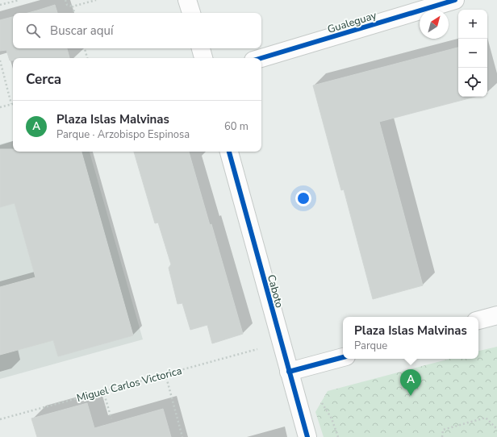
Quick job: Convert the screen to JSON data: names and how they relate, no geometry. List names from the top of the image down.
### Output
{
  "streets": {
    "street": ["Gualeguay", "Caboto"],
    "path": ["Miguel Carlos Victorica"]
  },
  "north": "top right",
  "page": {
    "map_buttons": ["+", "−"],
    "search": "Buscar aquí",
    "heading": "Cerca",
    "list": [
      {
        "mark": "A",
        "name": "Plaza Islas Malvinas",
        "note": "Parque · Arzobispo Espinosa",
        "value": "60 m"
      }
    ],
    "popup": ["Plaza Islas Malvinas", "Parque"],
    "pins": "A"
  }
}
